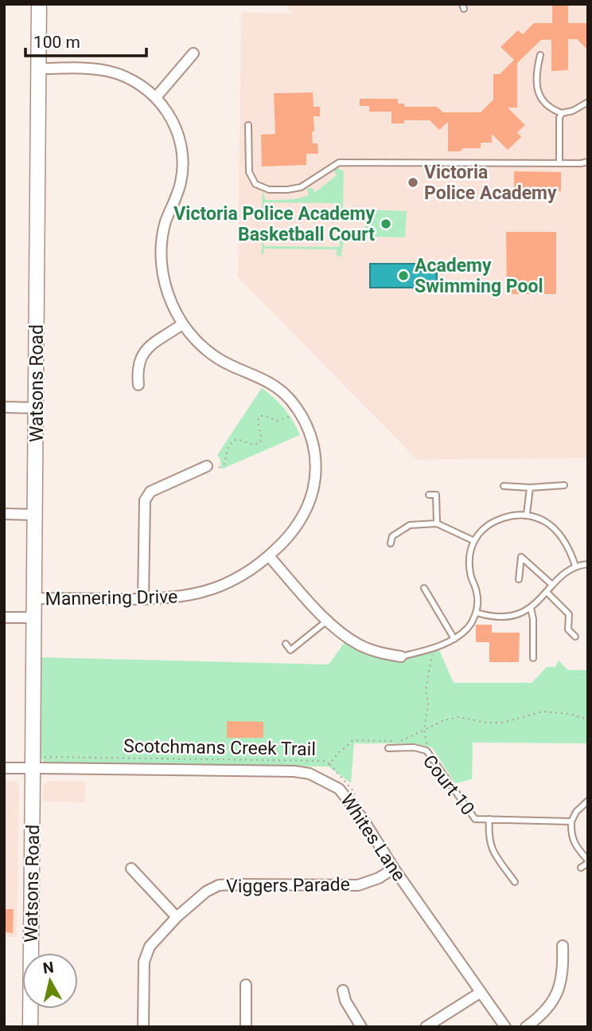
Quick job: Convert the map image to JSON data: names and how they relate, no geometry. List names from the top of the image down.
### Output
{
  "streets": {
    "street": [
      "Watsons Road",
      "Mannering Drive",
      "Whites Lane",
      "Viggers Parade"
    ],
    "lane": ["Court 10"],
    "path": ["Scotchmans Creek Trail"]
  },
  "crossings": [
    ["Watsons Road", "Mannering Drive"],
    ["Watsons Road", "Scotchmans Creek Trail"],
    ["Watsons Road", "Whites Lane"],
    ["Scotchmans Creek Trail", "Whites Lane"],
    ["Whites Lane", "Viggers Parade"]
  ],
  "places": ["Victoria Police Academy", "Victoria Police Academy Basketball Court", "Academy Swimming Pool"],
  "scale_bar": "100 m",
  "north": "top"
}
